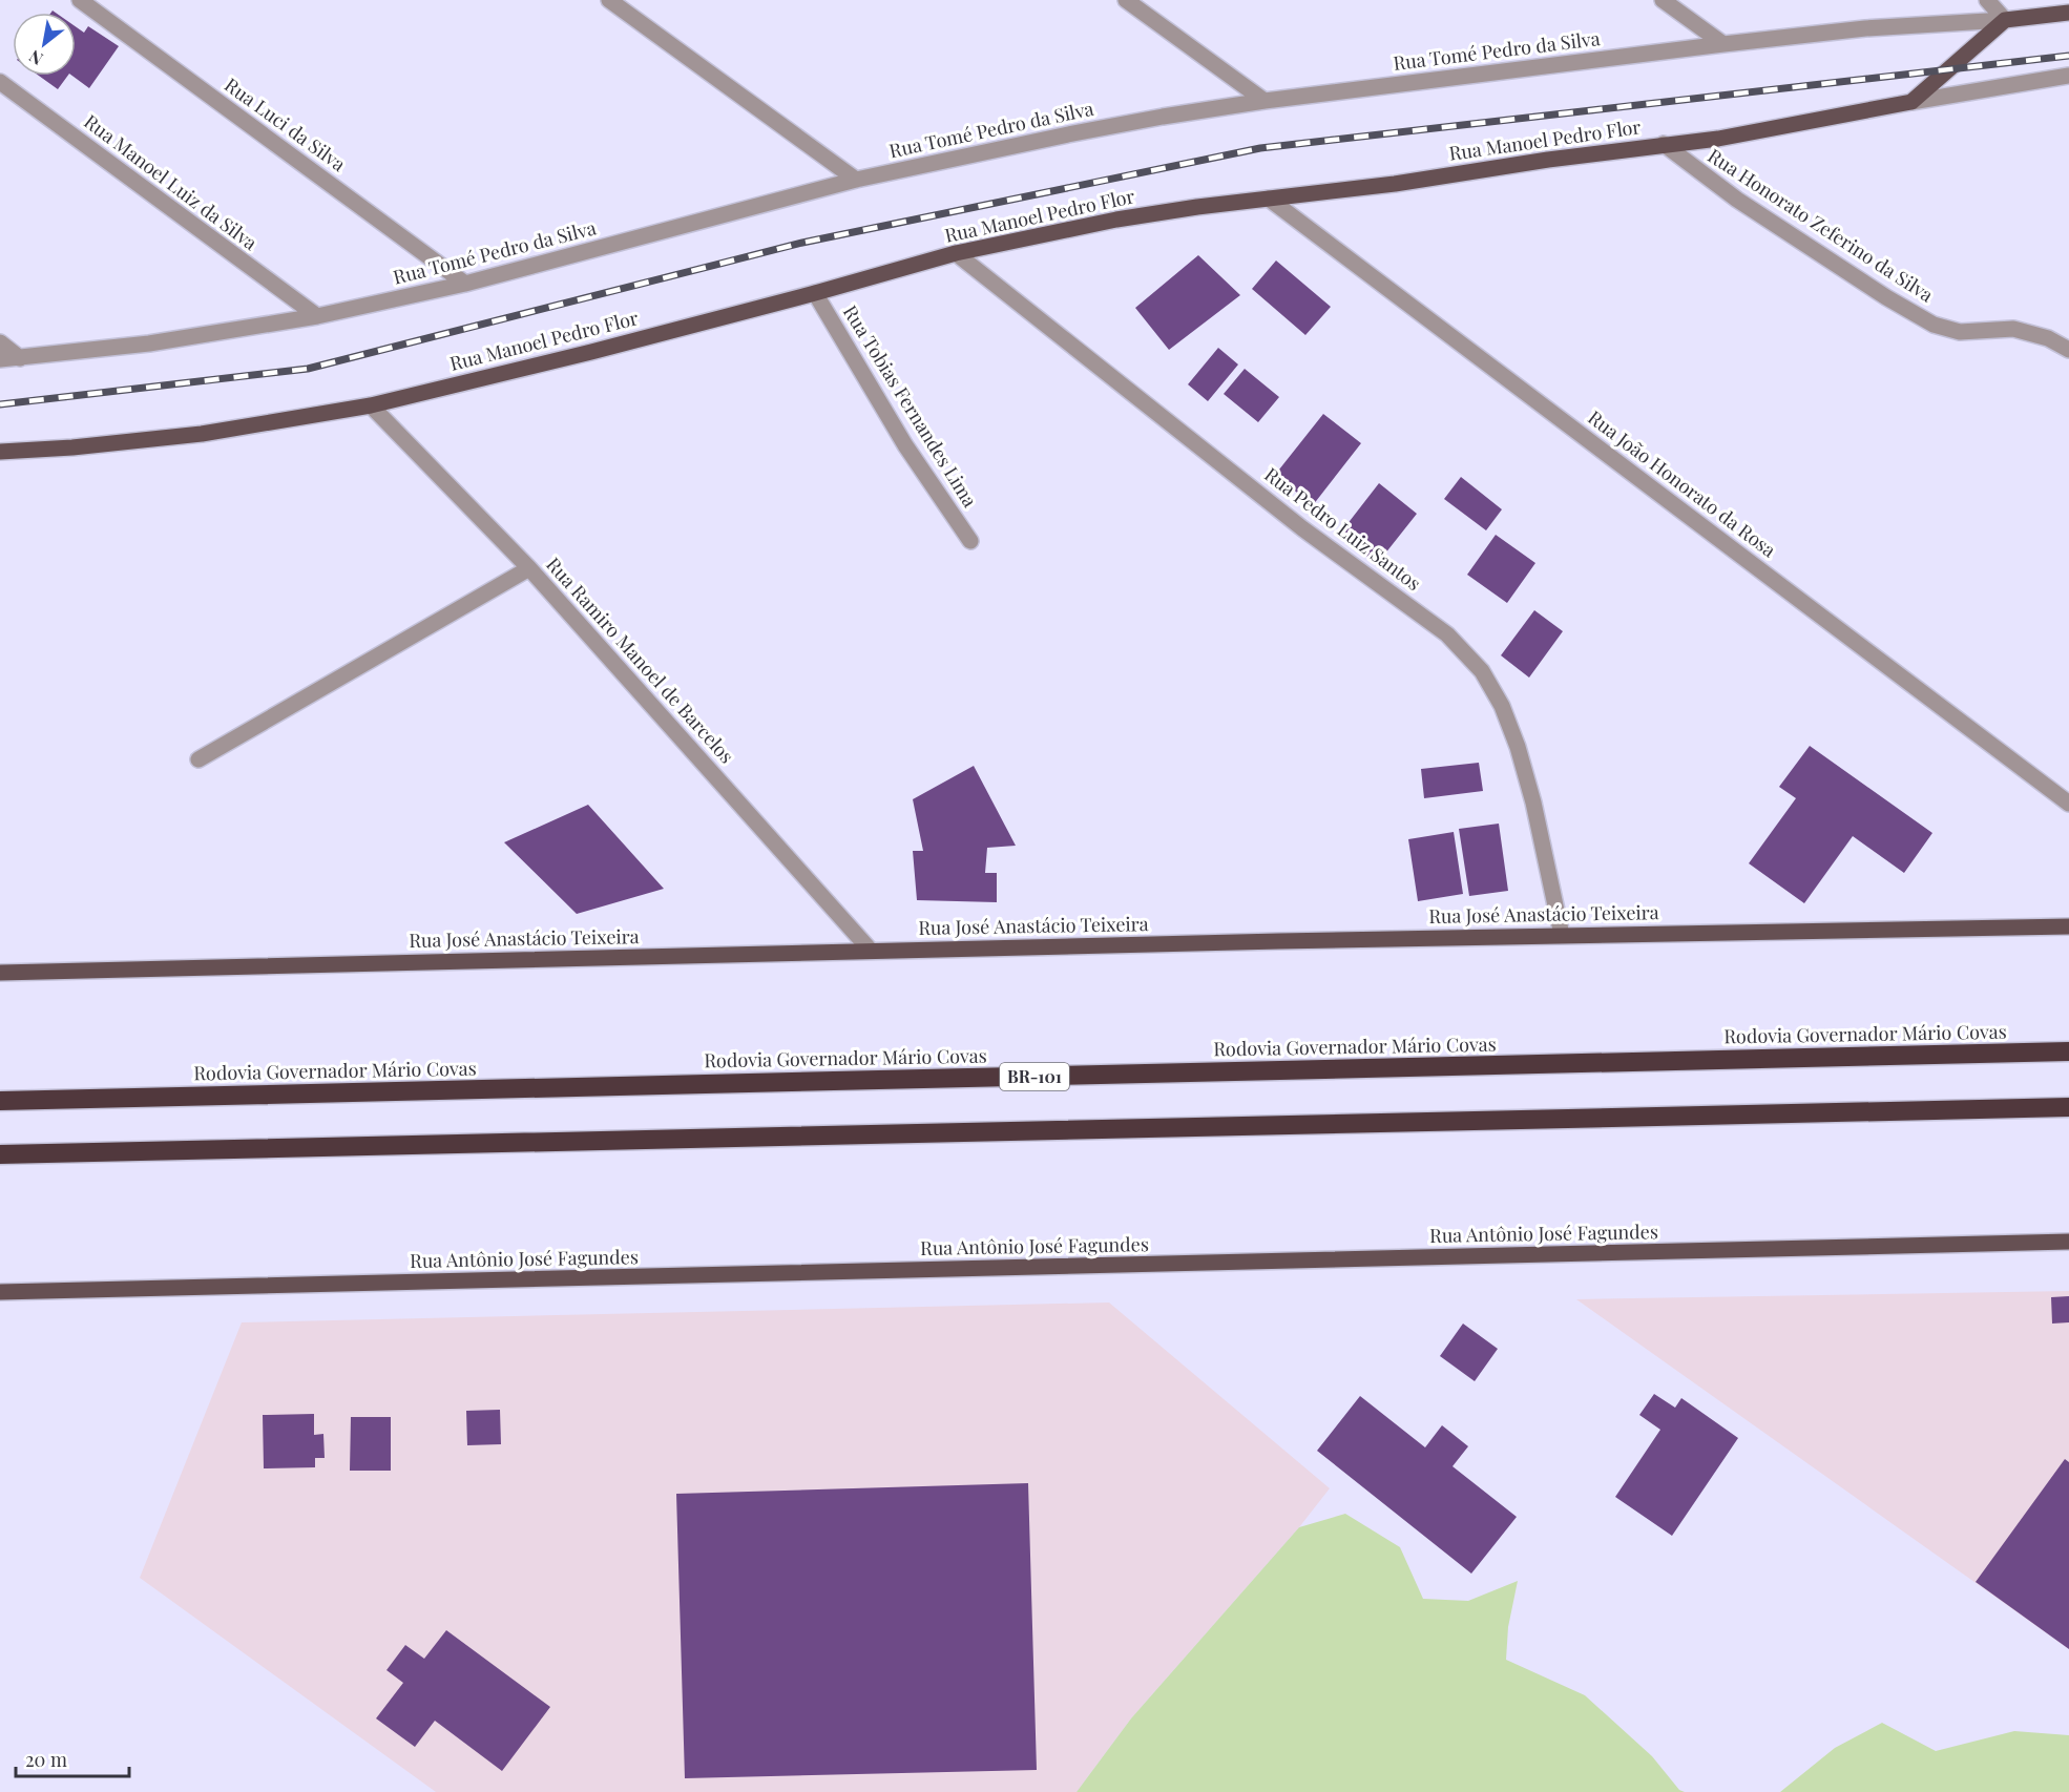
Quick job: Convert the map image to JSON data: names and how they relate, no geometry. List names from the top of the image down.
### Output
{
  "streets": {
    "highway": ["Rodovia Governador Mário Covas", "BR-101"],
    "main road": ["Rua Manoel Pedro Flor", "Rua José Anastácio Teixeira", "Rua Antônio José Fagundes"],
    "street": [
      "Rua Tomé Pedro da Silva",
      "Rua Luci da Silva",
      "Rua Manoel Luiz da Silva",
      "Rua Honorato Zeferino da Silva",
      "Rua Tobias Fernandes Lima",
      "Rua João Honorato da Rosa",
      "Rua Pedro Luiz Santos",
      "Rua Ramiro Manoel de Barcelos"
    ]
  },
  "crossings": [
    ["Rua Tomé Pedro da Silva", "Rua Luci da Silva"],
    ["Rua Tomé Pedro da Silva", "Rua Manoel Luiz da Silva"],
    ["Rua Manoel Pedro Flor", "Rua Honorato Zeferino da Silva"],
    ["Rua Manoel Pedro Flor", "Rua Tobias Fernandes Lima"],
    ["Rua Manoel Pedro Flor", "Rua João Honorato da Rosa"],
    ["Rua Manoel Pedro Flor", "Rua Pedro Luiz Santos"],
    ["Rua Manoel Pedro Flor", "Rua Ramiro Manoel de Barcelos"],
    ["Rua Pedro Luiz Santos", "Rua José Anastácio Teixeira"],
    ["Rua Ramiro Manoel de Barcelos", "Rua José Anastácio Teixeira"]
  ],
  "scale_bar": "20 m",
  "north": "bottom left"
}
